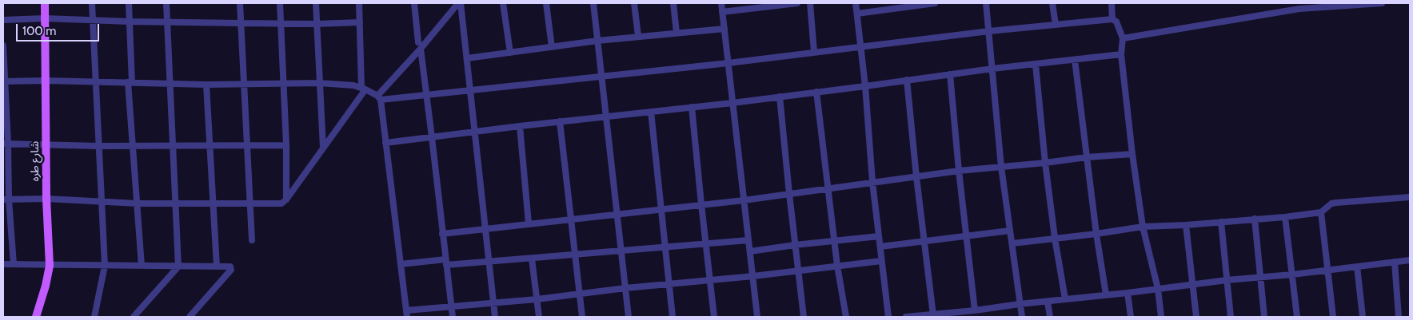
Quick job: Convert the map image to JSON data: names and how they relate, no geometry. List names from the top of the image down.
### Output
{
  "streets": {
    "main road": ["شارع طره"]
  },
  "scale_bar": "100 m"
}
